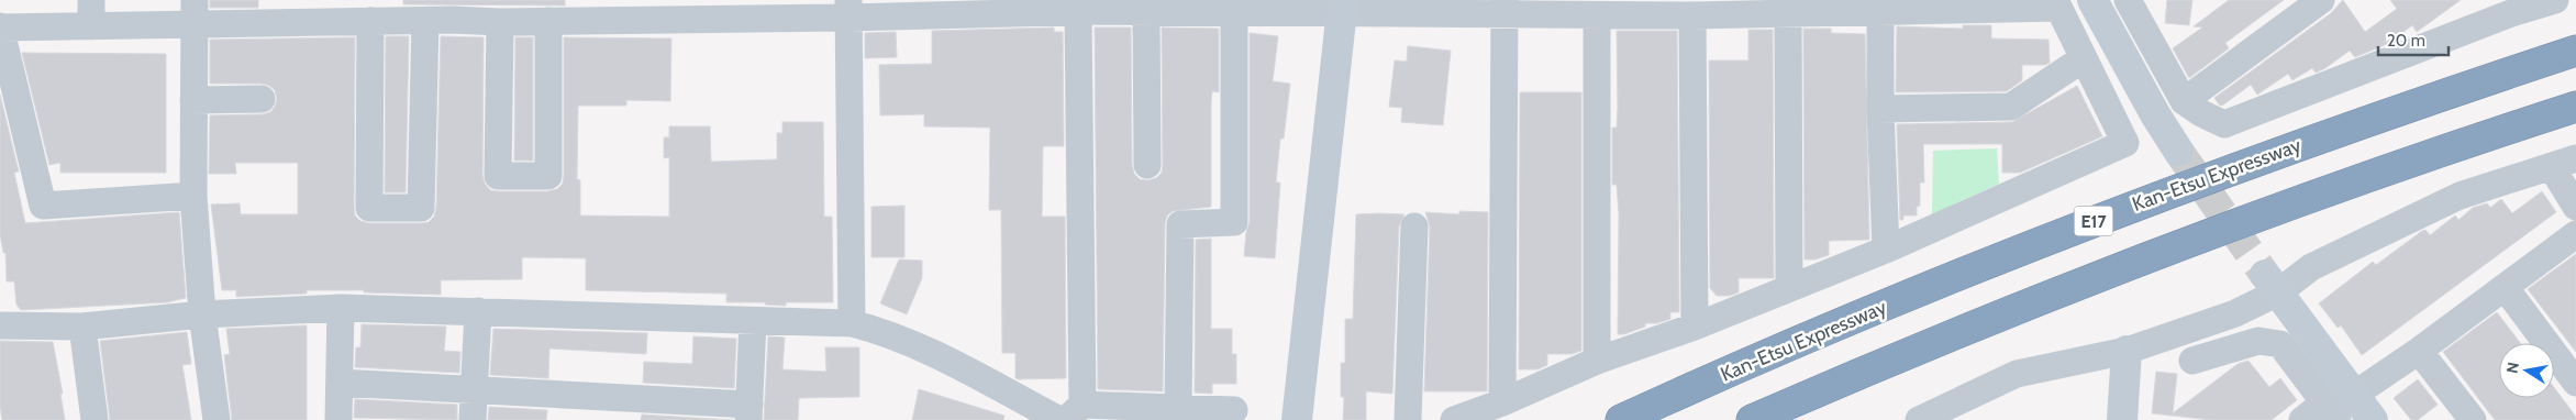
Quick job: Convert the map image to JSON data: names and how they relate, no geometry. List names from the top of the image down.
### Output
{
  "streets": {
    "highway": ["Kan-Etsu Expressway", "E17"]
  },
  "scale_bar": "20 m",
  "north": "left"
}
